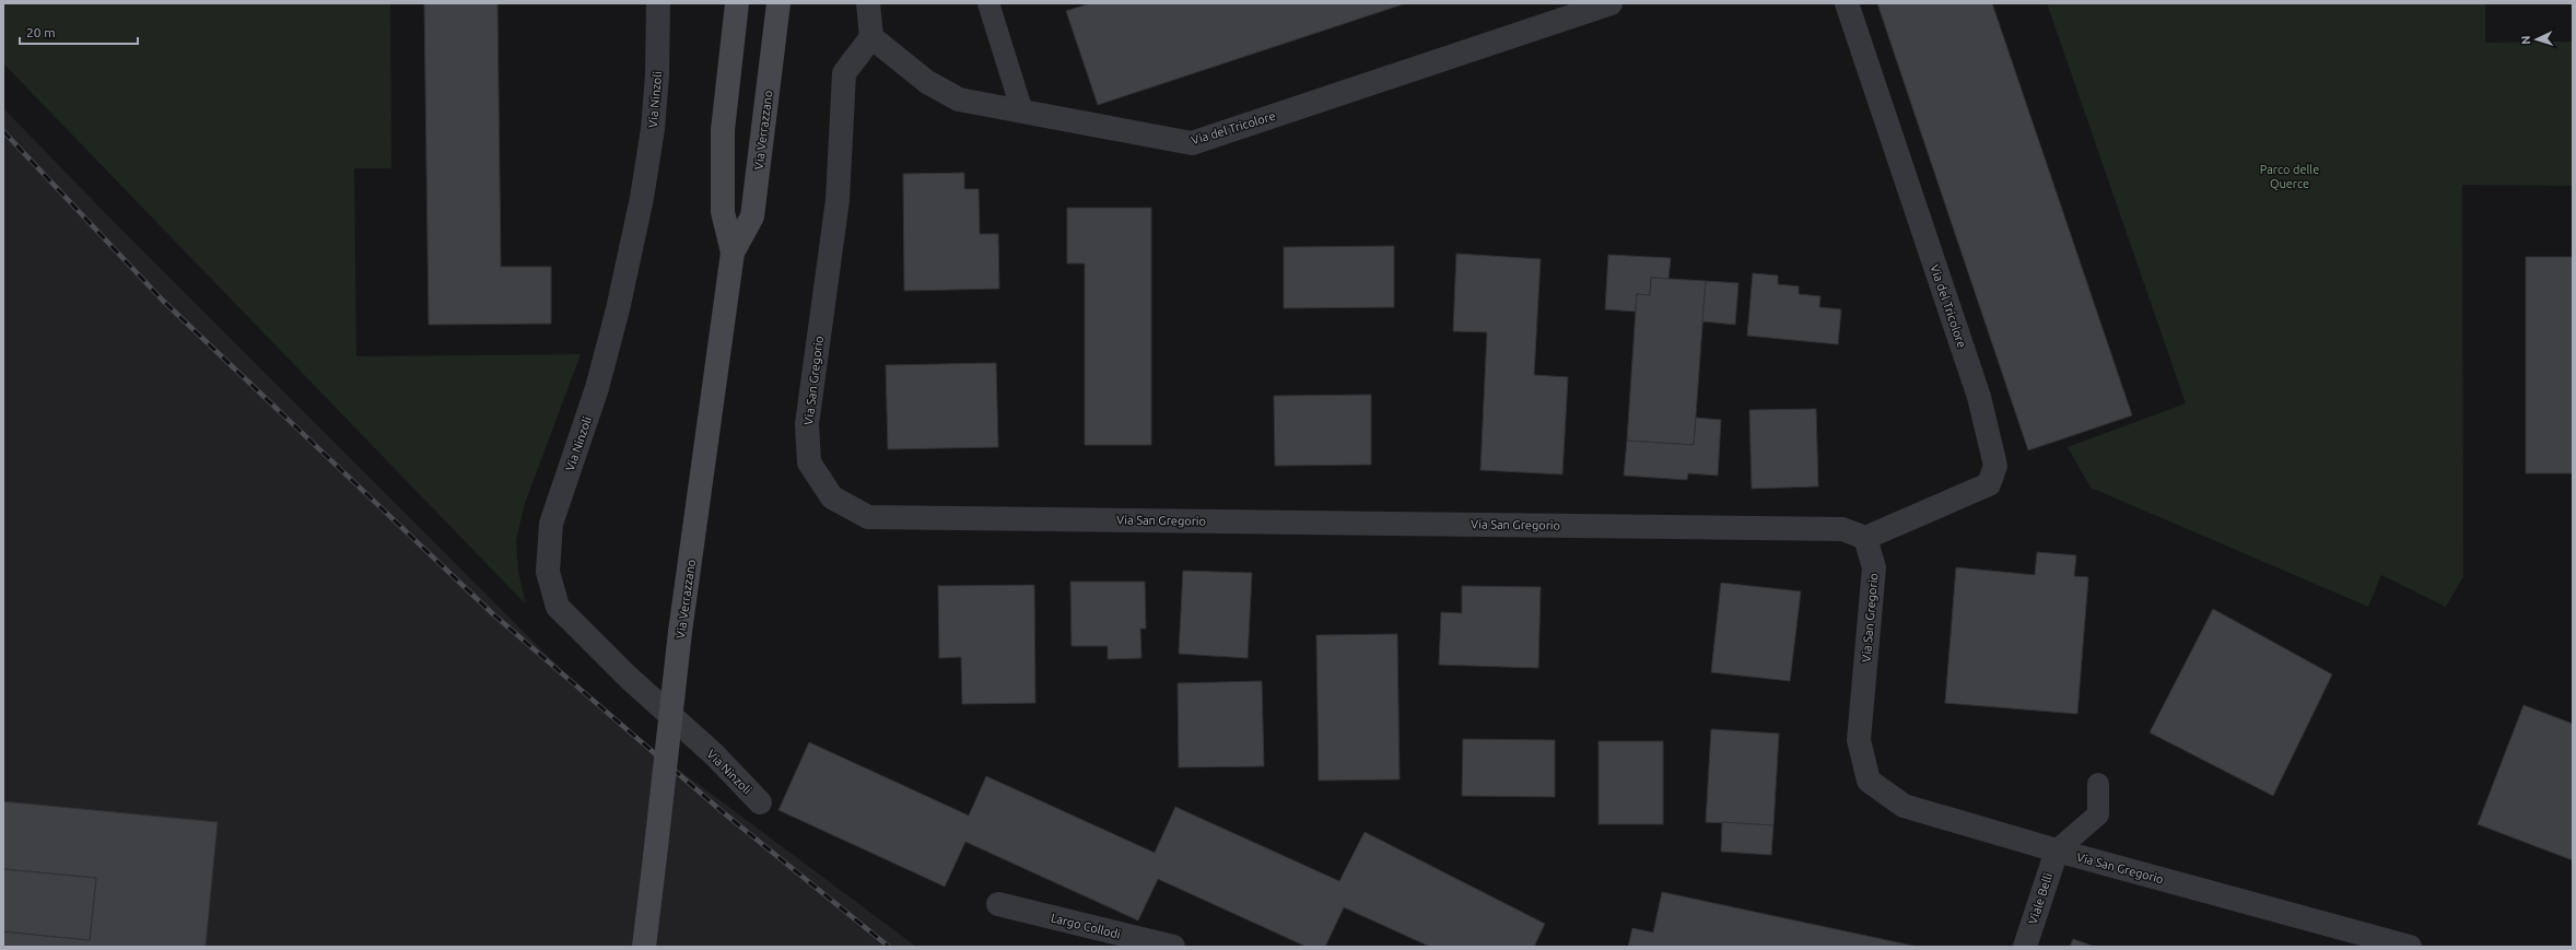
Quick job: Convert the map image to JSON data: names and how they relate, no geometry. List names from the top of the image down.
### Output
{
  "streets": {
    "main road": ["Via Verrazzano"],
    "street": [
      "Via Ninzoli",
      "Via del Tricolore",
      "Via San Gregorio",
      "Viale Belli",
      "Largo Collodi"
    ]
  },
  "crossings": [
    ["Via del Tricolore", "Via San Gregorio"],
    ["Via San Gregorio", "Viale Belli"]
  ],
  "parks": ["Parco delle Querce"],
  "scale_bar": "20 m",
  "north": "left"
}
